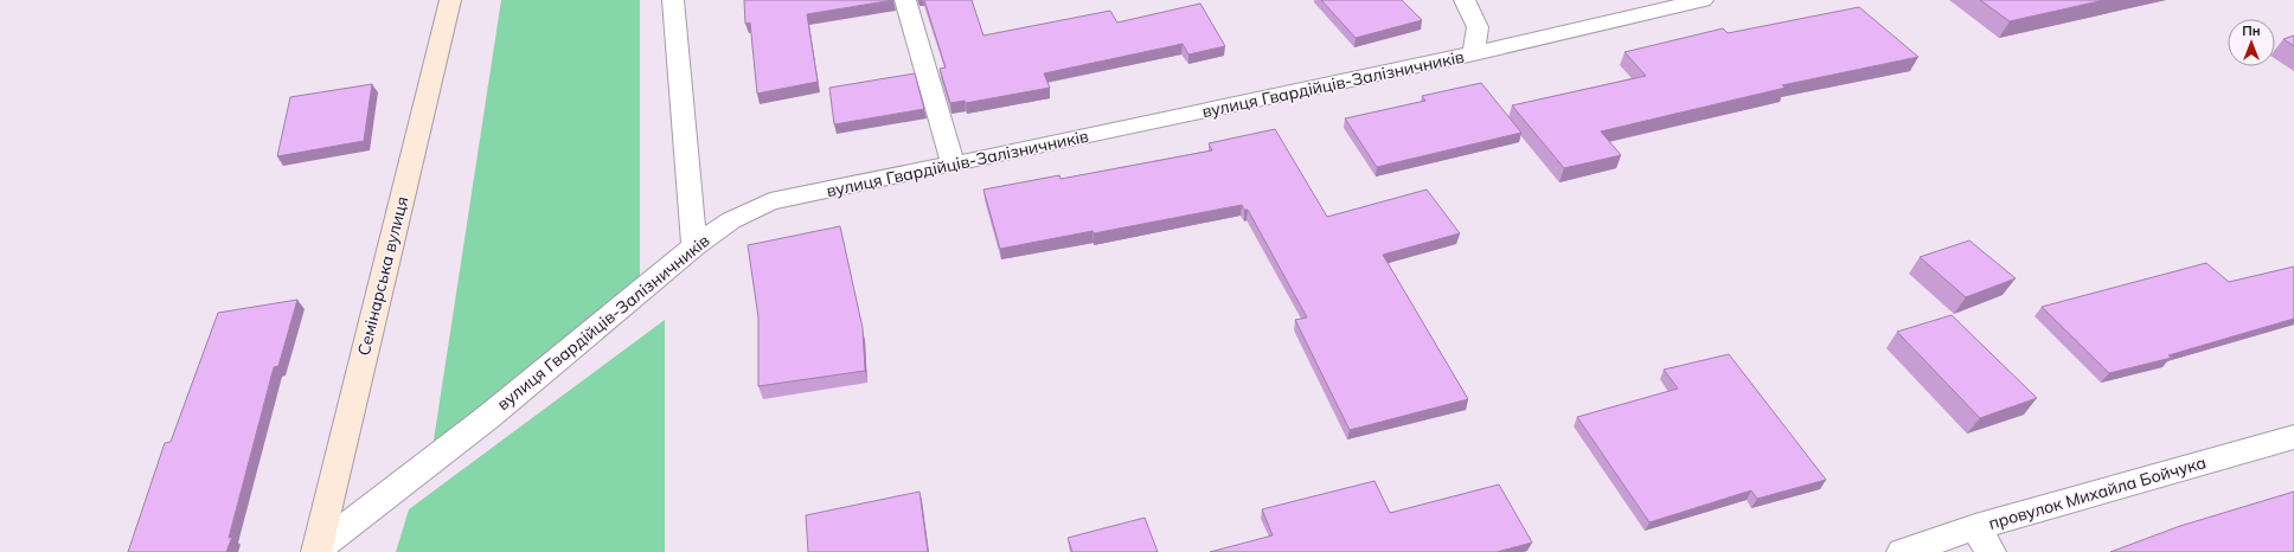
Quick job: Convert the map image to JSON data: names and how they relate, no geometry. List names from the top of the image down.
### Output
{
  "streets": {
    "main road": ["Семінарська вулиця"],
    "street": ["вулиця Гвардійців-Залізничників", "провулок Михайла Бойчука"]
  },
  "crossings": [
    ["вулиця Гвардійців-Залізничників", "Семінарська вулиця"]
  ],
  "north": "top"
}
